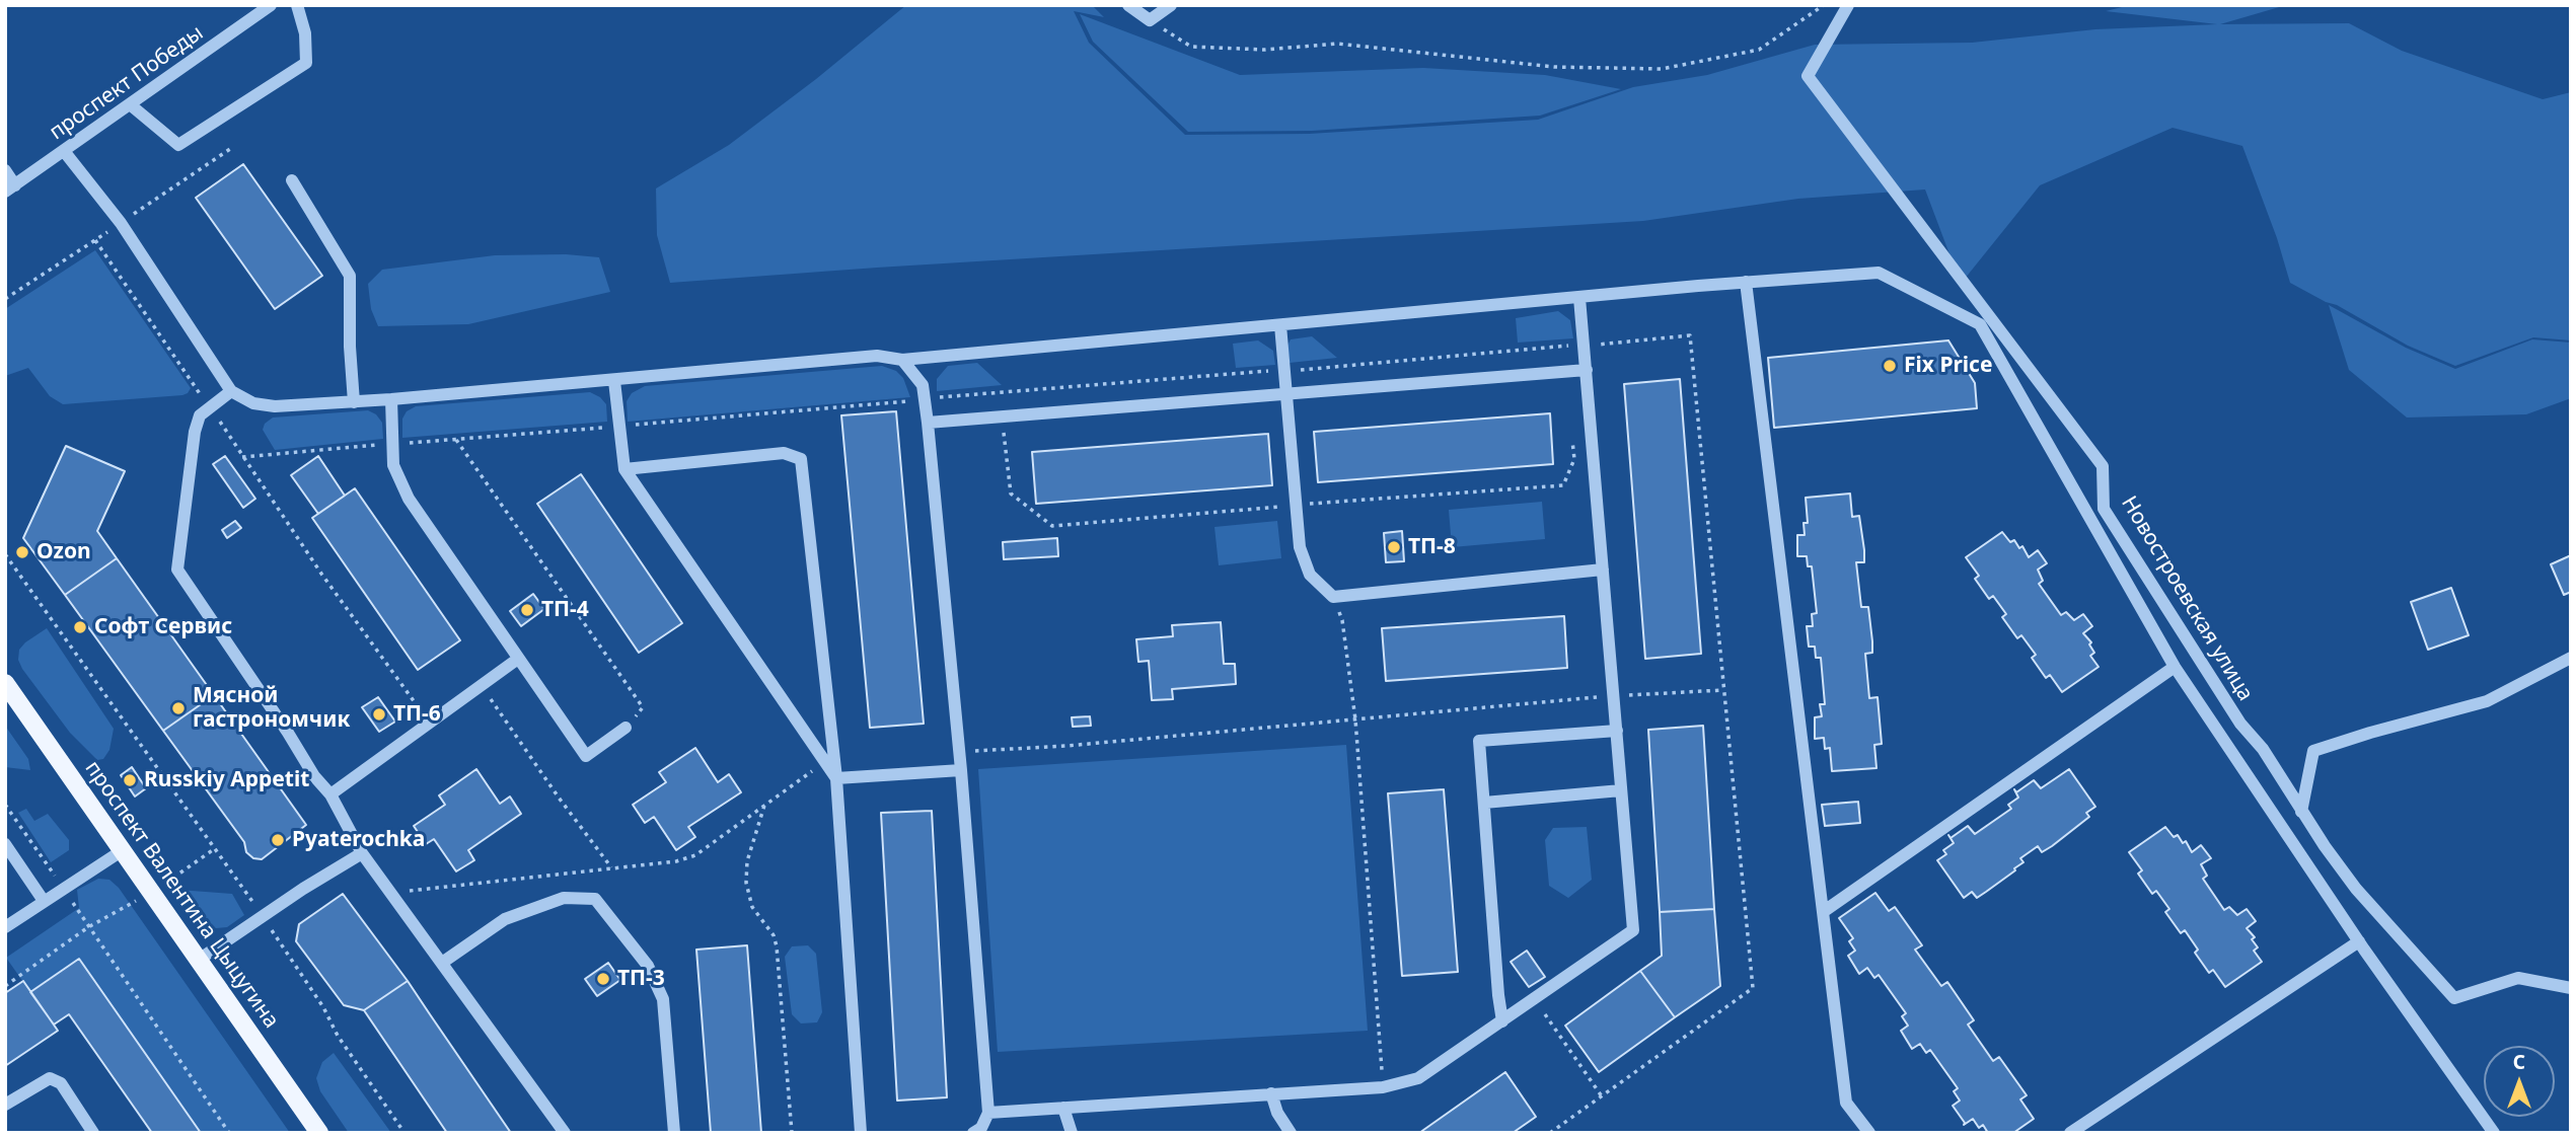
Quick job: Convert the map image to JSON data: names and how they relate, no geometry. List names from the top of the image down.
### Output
{
  "streets": {
    "main road": ["проспект Валентина Цыцугина"],
    "street": ["проспект Победы", "Новостроевская улица"]
  },
  "places": [
    "Fix Price",
    "ТП-8",
    "Ozon",
    "ТП-4",
    "Софт Сервис",
    "Мясной гастрономчик",
    "ТП-6",
    "Russkiy Appetit",
    "Pyaterochka",
    "ТП-3"
  ],
  "north": "top"
}
